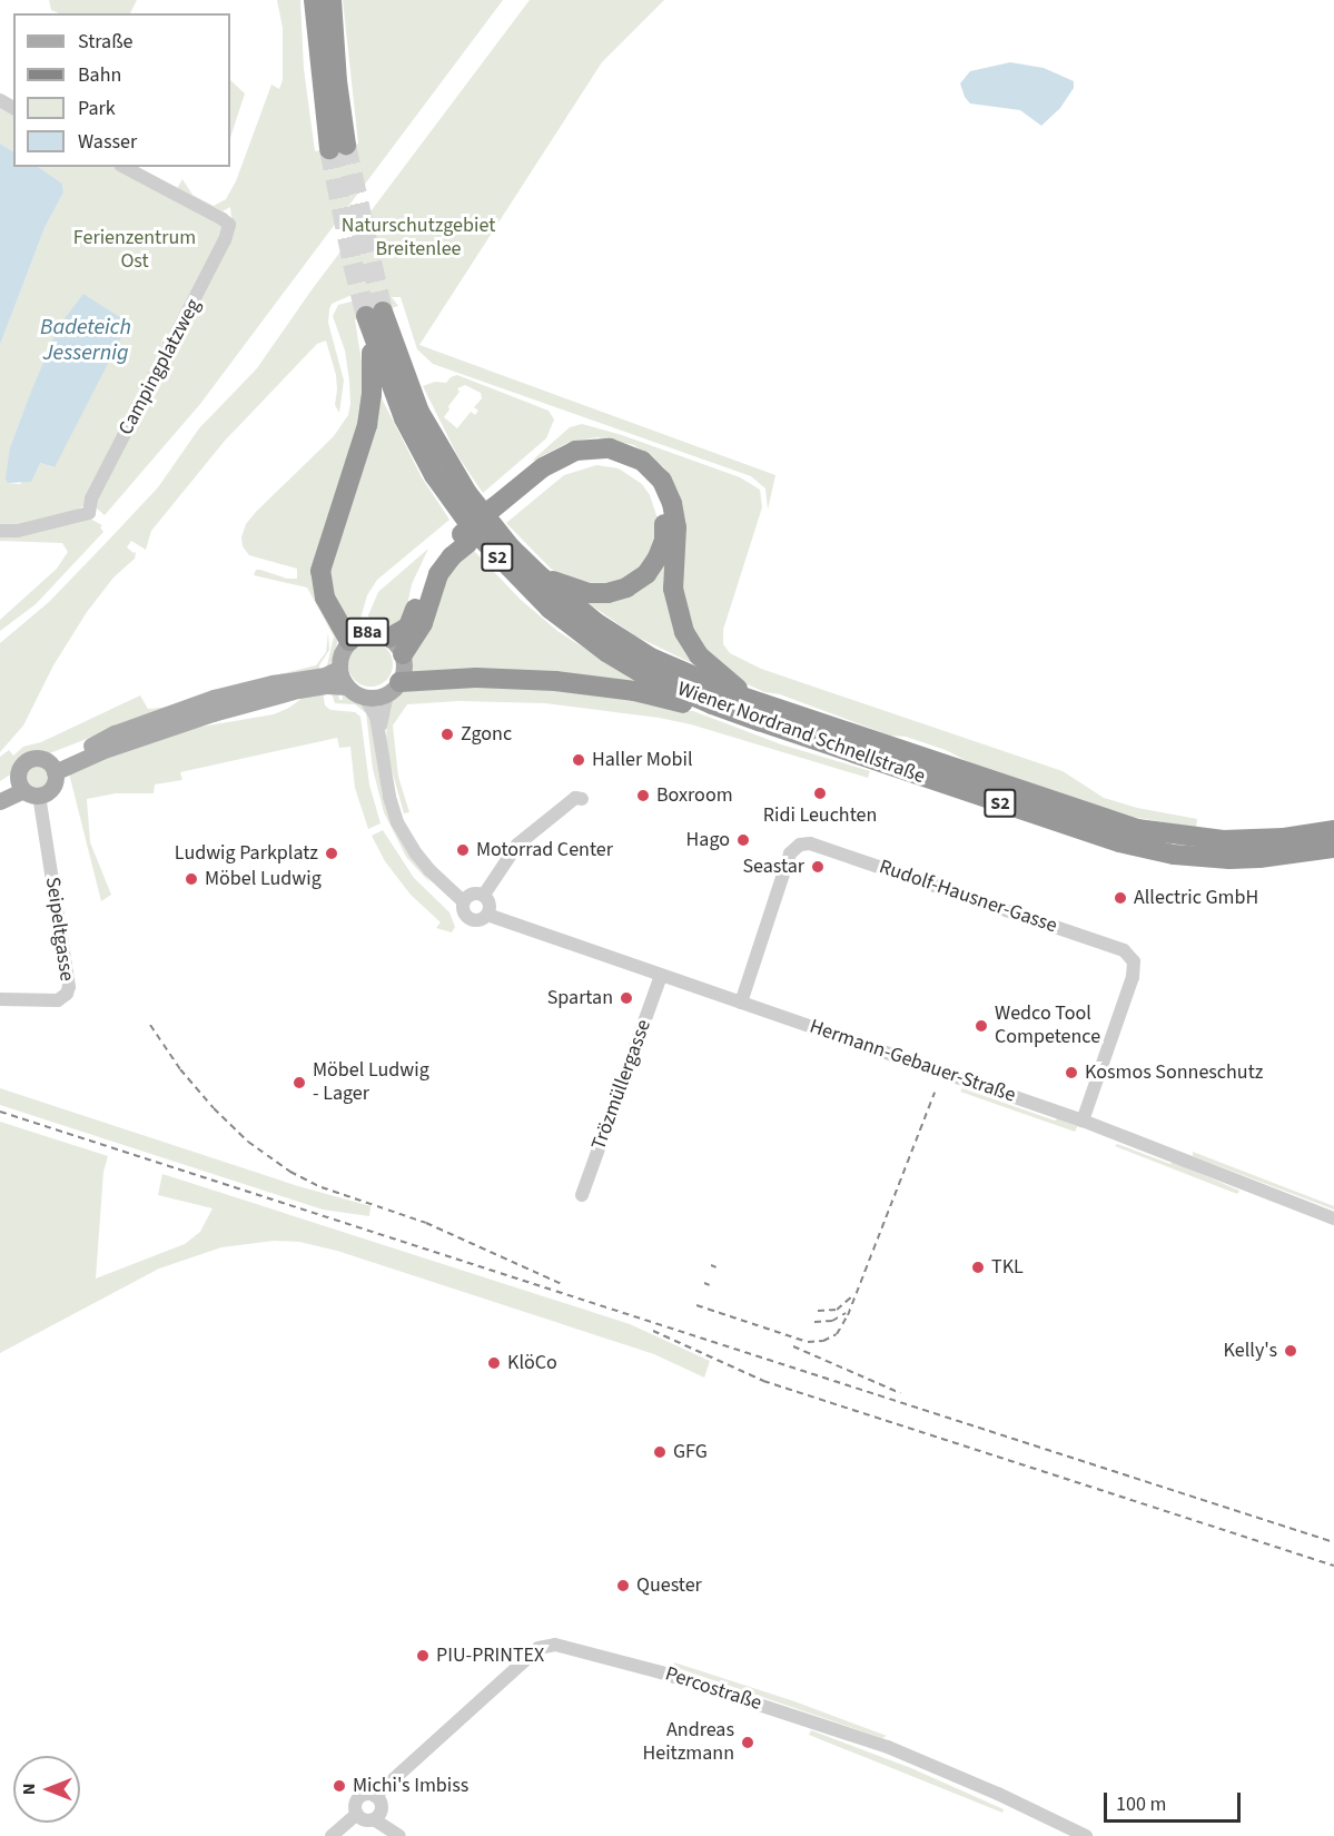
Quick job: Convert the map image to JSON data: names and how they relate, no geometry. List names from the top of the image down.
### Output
{
  "streets": {
    "highway": ["S2", "Wiener Nordrand Schnellstraße"],
    "main road": ["B8a"],
    "street": [
      "Campingplatzweg",
      "Rudolf-Hausner-Gasse",
      "Seipeltgasse",
      "Hermann-Gebauer-Straße",
      "Trözmüllergasse",
      "Percostraße"
    ]
  },
  "crossings": [
    ["B8a", "Seipeltgasse"],
    ["B8a", "Hermann-Gebauer-Straße"],
    ["Rudolf-Hausner-Gasse", "Hermann-Gebauer-Straße"],
    ["Hermann-Gebauer-Straße", "Trözmüllergasse"]
  ],
  "water": ["Badeteich Jessernig"],
  "parks": ["Naturschutzgebiet Breitenlee", "Ferienzentrum Ost"],
  "places": [
    "Zgonc",
    "Haller Mobil",
    "Ridi Leuchten",
    "Boxroom",
    "Hago",
    "Motorrad Center",
    "Ludwig Parkplatz",
    "Seastar",
    "Möbel Ludwig",
    "Allectric GmbH",
    "Spartan",
    "Wedco Tool Competence",
    "Kosmos Sonneschutz",
    "Möbel Ludwig - Lager",
    "TKL",
    "Kelly's",
    "KlöCo",
    "GFG",
    "Quester",
    "PIU-PRINTEX",
    "Andreas Heitzmann",
    "Michi's Imbiss"
  ],
  "legend": [
    "Straße",
    "Bahn",
    "Park",
    "Wasser"
  ],
  "scale_bar": "100 m",
  "north": "left"
}
